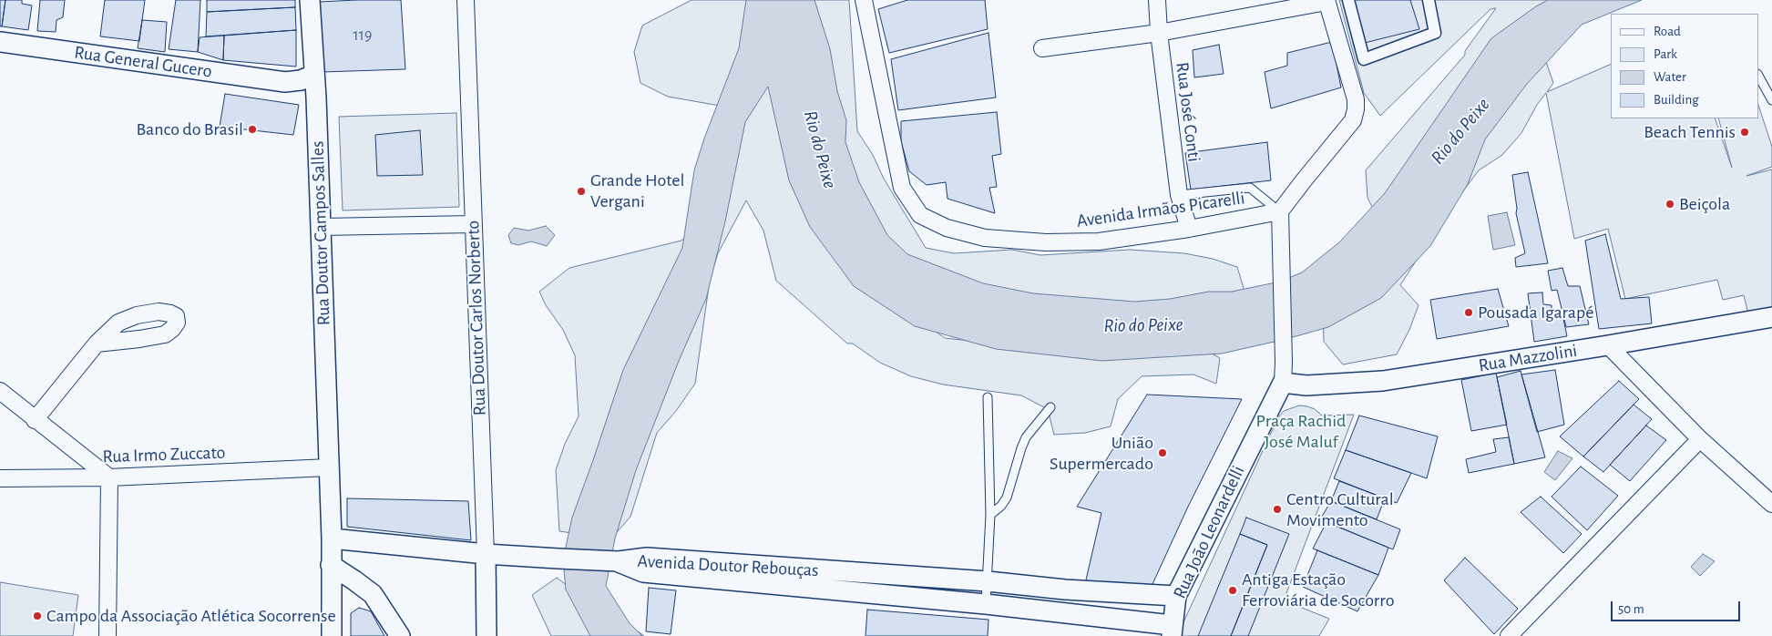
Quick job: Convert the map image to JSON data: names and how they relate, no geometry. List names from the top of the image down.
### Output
{
  "streets": {
    "street": [
      "Rua General Gucero",
      "Rua José Conti",
      "Avenida Irmãos Picarelli",
      "Rua Doutor Campos Salles",
      "Rua Doutor Carlos Norberto",
      "Rua Mazzolini",
      "Rua Irmo Zuccato",
      "Rua João Leonardelli",
      "Avenida Doutor Rebouças"
    ]
  },
  "crossings": [
    ["Rua General Gucero", "Rua Doutor Campos Salles"],
    ["Rua José Conti", "Avenida Irmãos Picarelli"],
    ["Rua Doutor Campos Salles", "Rua Irmo Zuccato"],
    ["Rua Doutor Carlos Norberto", "Avenida Doutor Rebouças"],
    ["Rua Mazzolini", "Rua João Leonardelli"],
    ["Rua João Leonardelli", "Avenida Doutor Rebouças"]
  ],
  "water": ["Rio do Peixe"],
  "parks": ["Praça Rachid José Maluf"],
  "places": [
    "Banco do Brasil",
    "Beach Tennis",
    "Grande Hotel Vergani",
    "Beiçola",
    "Pousada Igarapé",
    "União Supermercado",
    "Centro Cultural Movimento",
    "Antiga Estação Ferroviária de Socorro",
    "Campo da Associação Atlética Socorrense"
  ],
  "house_numbers": ["119"],
  "legend": [
    "Road",
    "Park",
    "Water",
    "Building"
  ],
  "scale_bar": "50 m"
}
